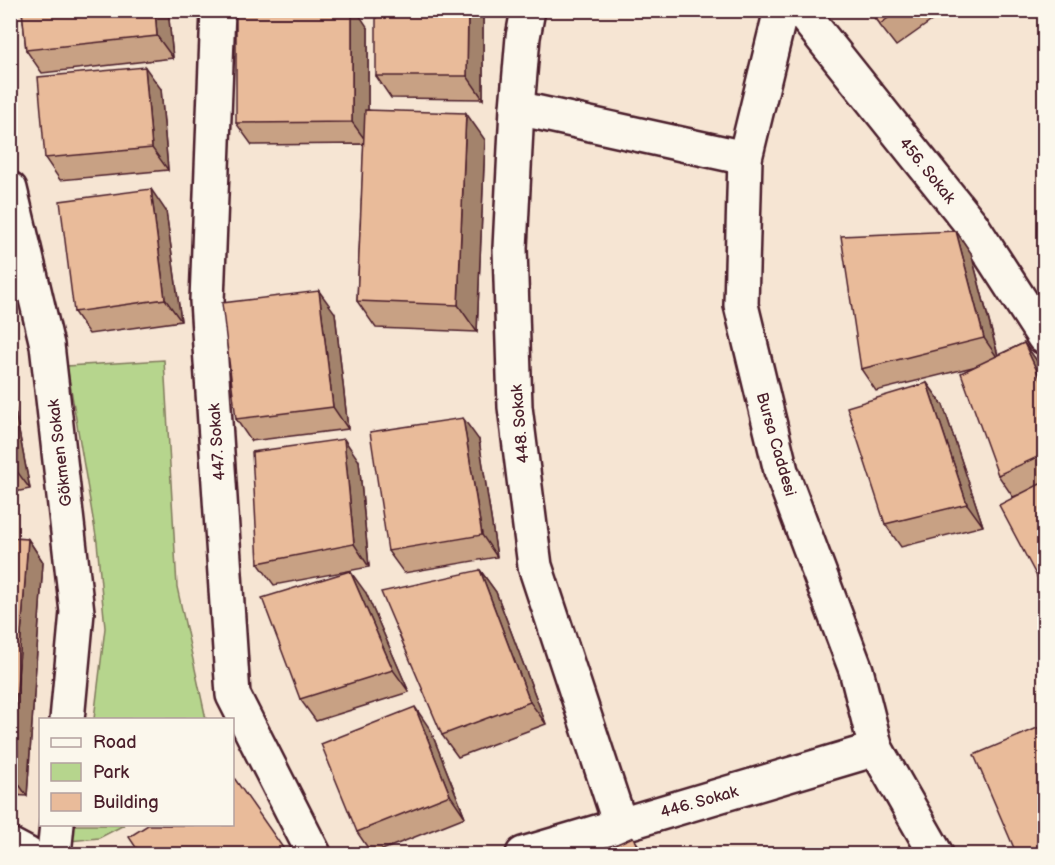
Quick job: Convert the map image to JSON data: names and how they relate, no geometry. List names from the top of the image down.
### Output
{
  "streets": {
    "street": [
      "456. Sokak",
      "448. Sokak",
      "447. Sokak",
      "Bursa Caddesi",
      "Gökmen Sokak",
      "446. Sokak"
    ]
  },
  "crossings": [
    ["448. Sokak", "446. Sokak"],
    ["Bursa Caddesi", "446. Sokak"]
  ],
  "legend": ["Road", "Park", "Building"]
}
